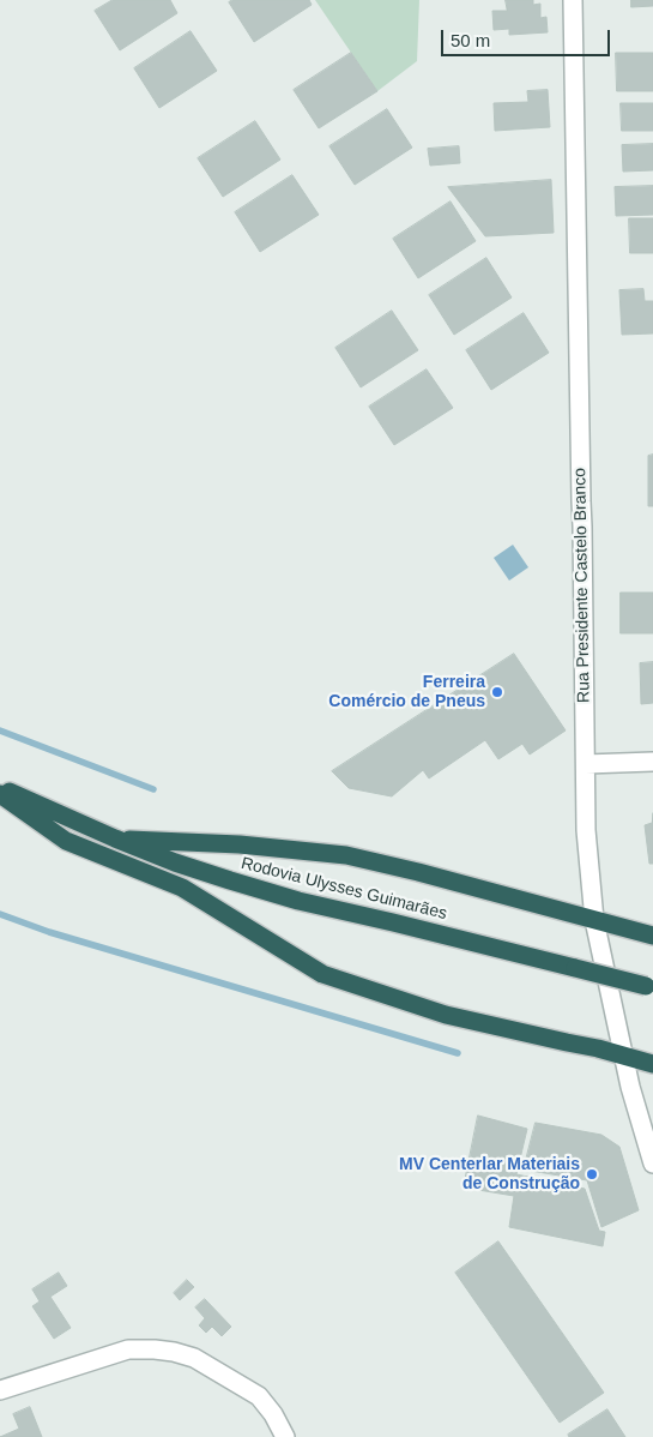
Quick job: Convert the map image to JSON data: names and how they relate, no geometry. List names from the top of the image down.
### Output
{
  "streets": {
    "highway": ["Rodovia Ulysses Guimarães"],
    "street": ["Rua Presidente Castelo Branco"]
  },
  "places": ["Ferreira Comércio de Pneus", "MV Centerlar Materiais de Construção"],
  "scale_bar": "50 m"
}
